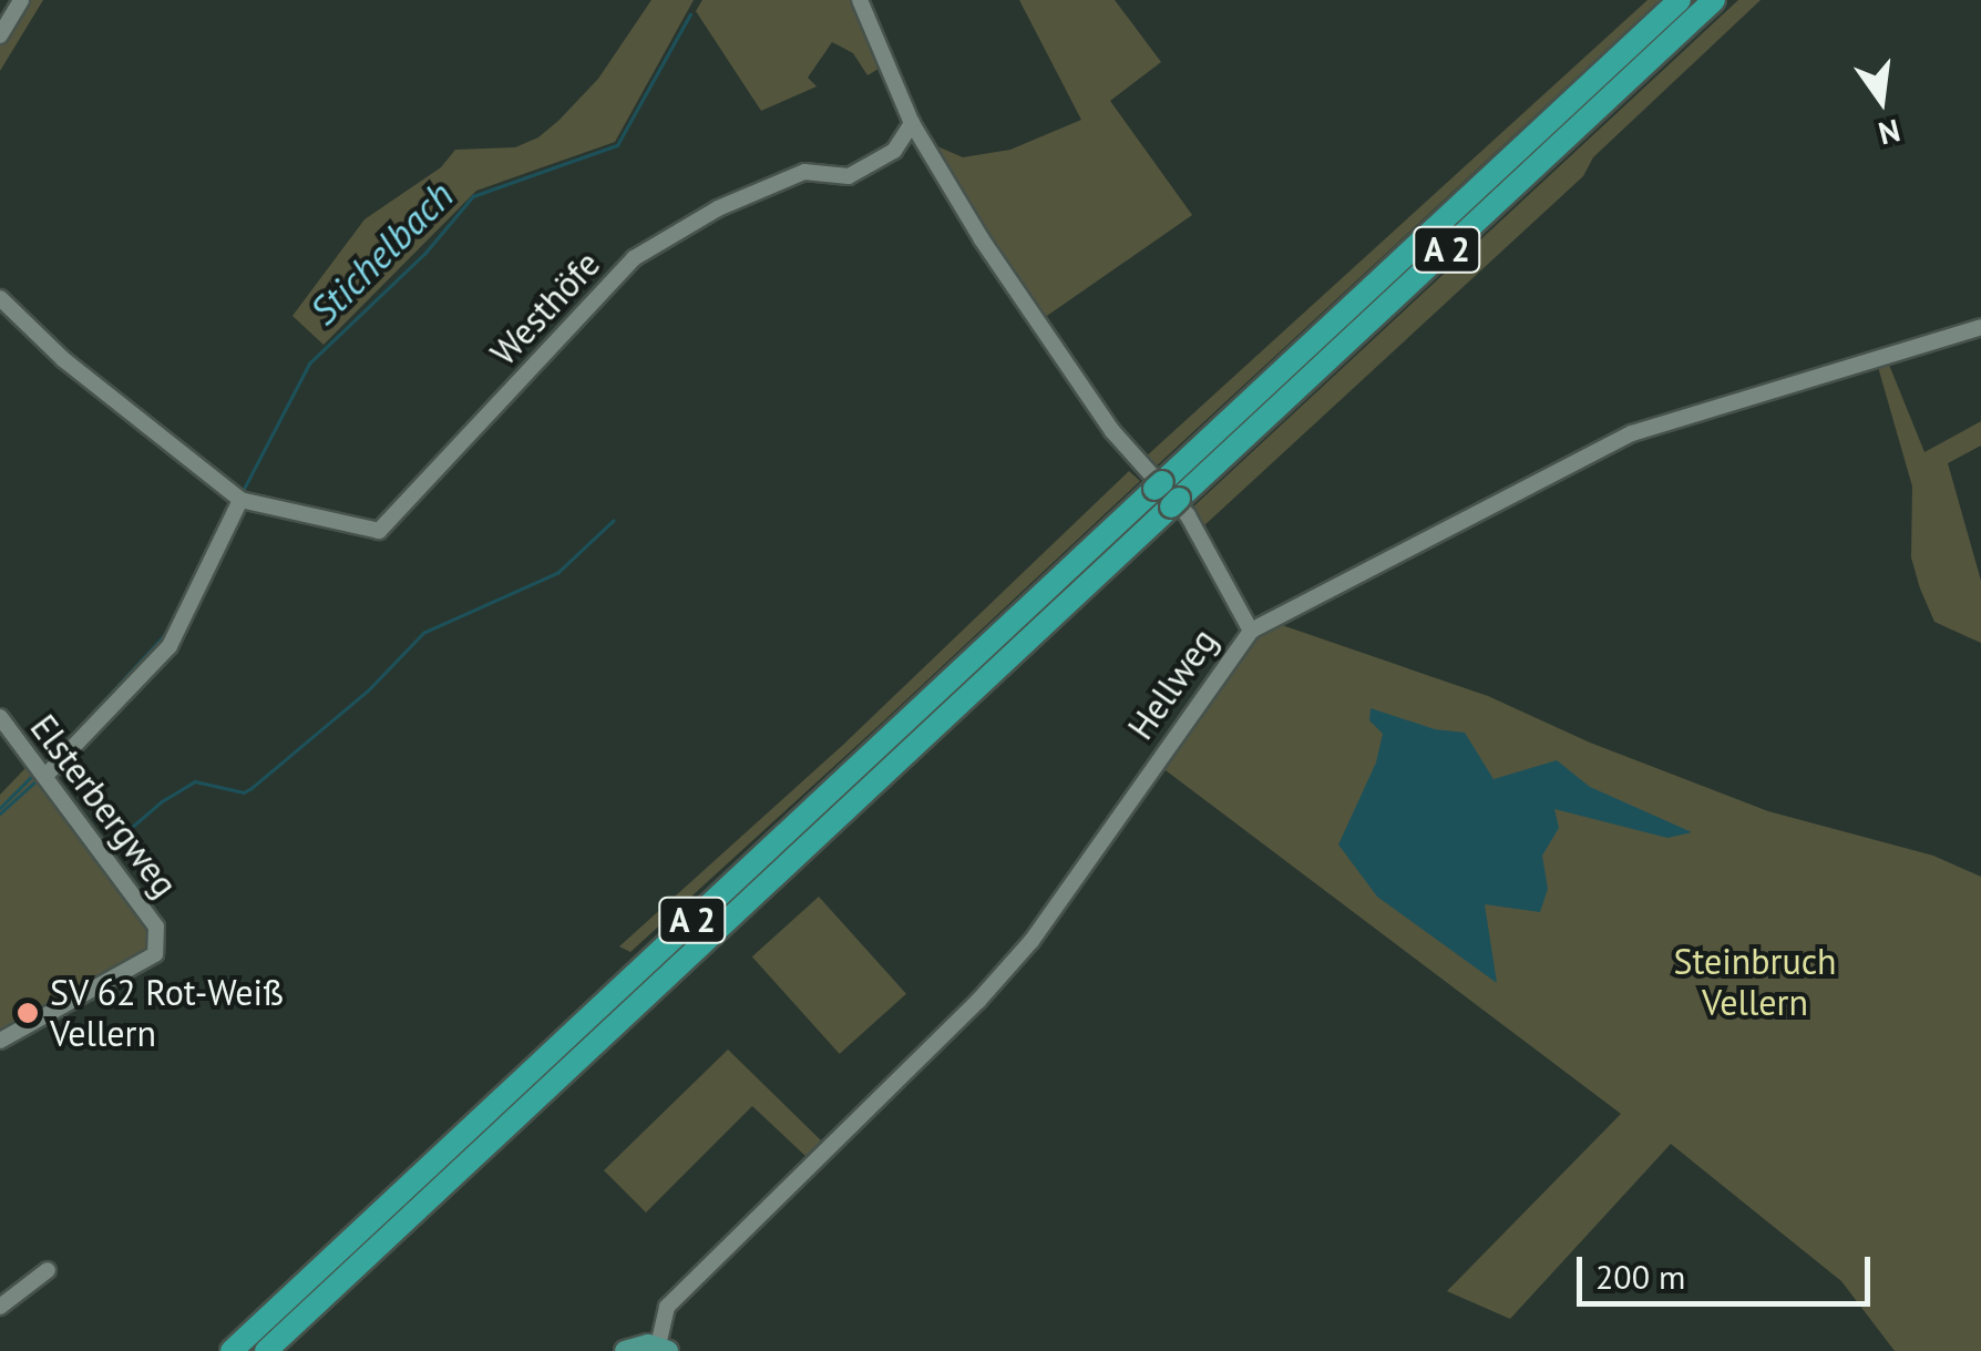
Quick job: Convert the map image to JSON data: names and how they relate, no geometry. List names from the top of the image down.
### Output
{
  "streets": {
    "highway": ["A 2"],
    "main road": ["Hellweg"],
    "street": ["Westhöfe", "Elsterbergweg"]
  },
  "water": ["Stichelbach"],
  "parks": ["Steinbruch Vellern"],
  "places": ["SV 62 Rot-Weiß Vellern"],
  "scale_bar": "200 m",
  "north": "bottom"
}
